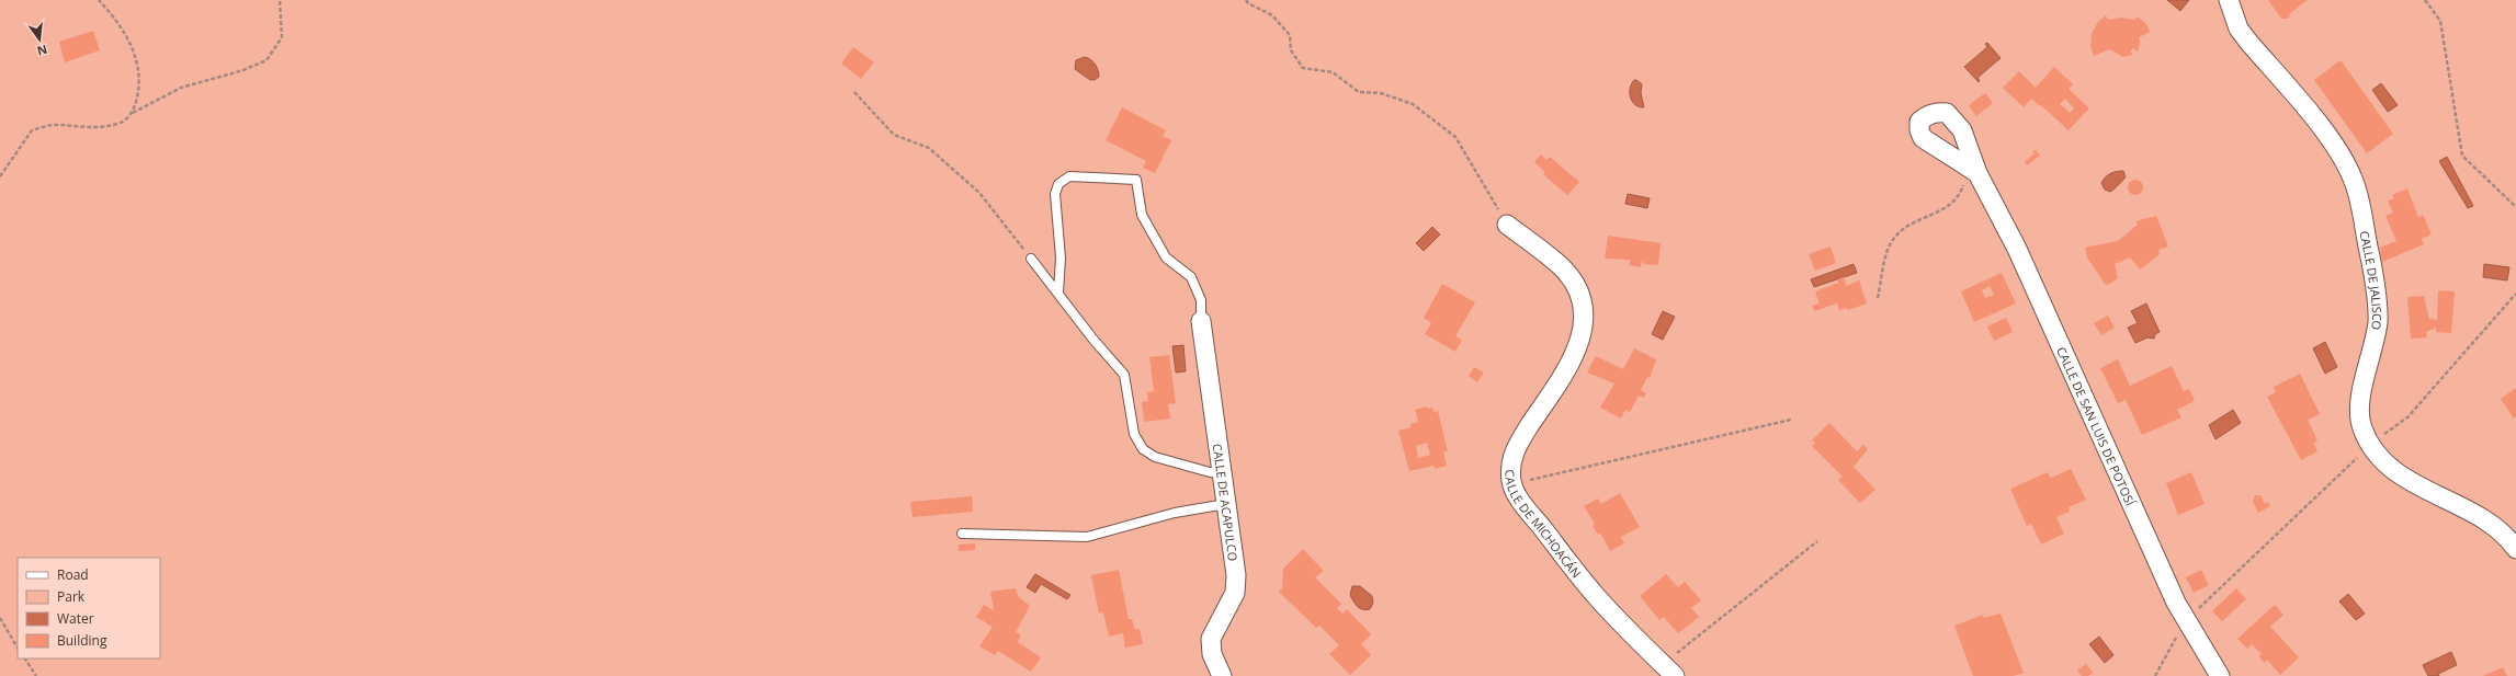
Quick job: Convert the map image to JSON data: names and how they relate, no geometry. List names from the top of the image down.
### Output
{
  "streets": {
    "street": [
      "CALLE DE JALISCO",
      "CALLE DE SAN LUIS DE POTOSÍ",
      "CALLE DE ACAPULCO",
      "CALLE DE MICHOACÁN"
    ]
  },
  "legend": [
    "Road",
    "Park",
    "Water",
    "Building"
  ],
  "north": "bottom"
}
